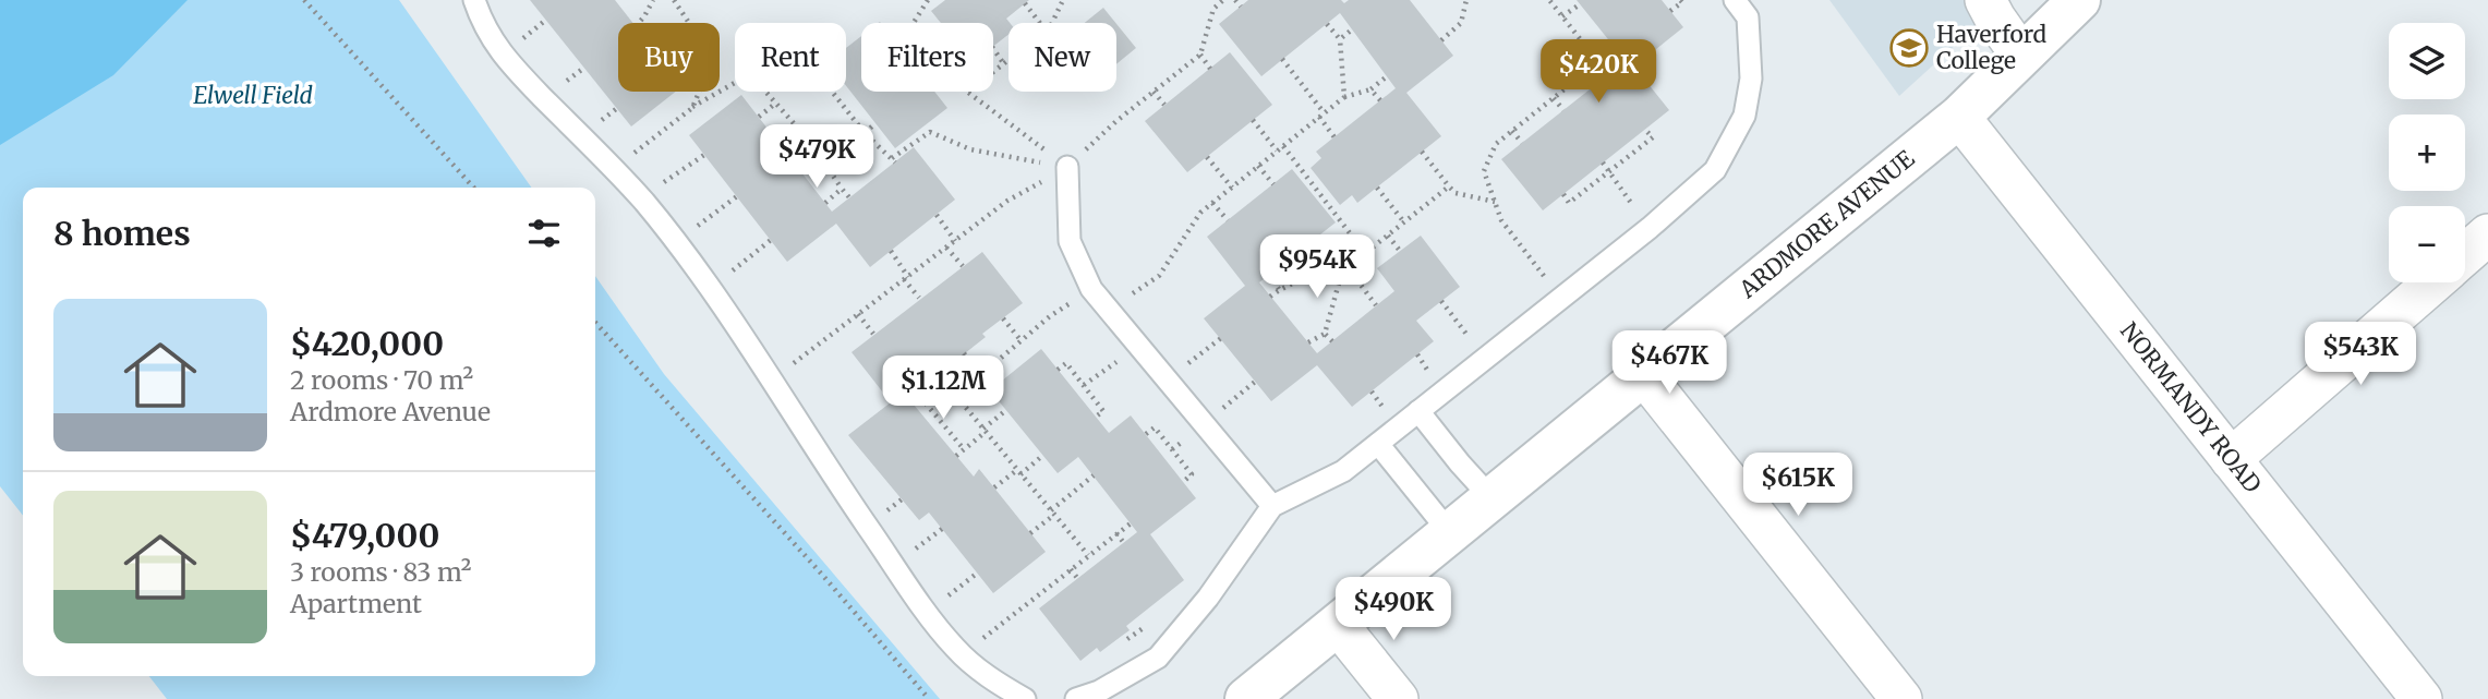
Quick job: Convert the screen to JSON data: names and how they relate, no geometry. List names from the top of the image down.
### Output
{
  "streets": {
    "street": ["ARDMORE AVENUE", "NORMANDY ROAD"]
  },
  "crossings": [
    ["ARDMORE AVENUE", "NORMANDY ROAD"]
  ],
  "parks": ["Elwell Field"],
  "places": {
    "school or university": ["Haverford College"]
  },
  "page": {
    "map_buttons": ["+", "−"],
    "chip": [
      "Buy",
      "Rent",
      "Filters",
      "New"
    ],
    "price": [
      "$420K",
      "$479K",
      "$954K",
      "$543K",
      "$467K",
      "$1.12M",
      "$615K",
      "$490K"
    ],
    "heading": "8 homes",
    "list": [
      {
        "name": "$420,000",
        "note": "2 rooms · 70 m² · Ardmore Avenue"
      },
      {
        "name": "$479,000",
        "note": "3 rooms · 83 m² · Apartment"
      }
    ]
  }
}
